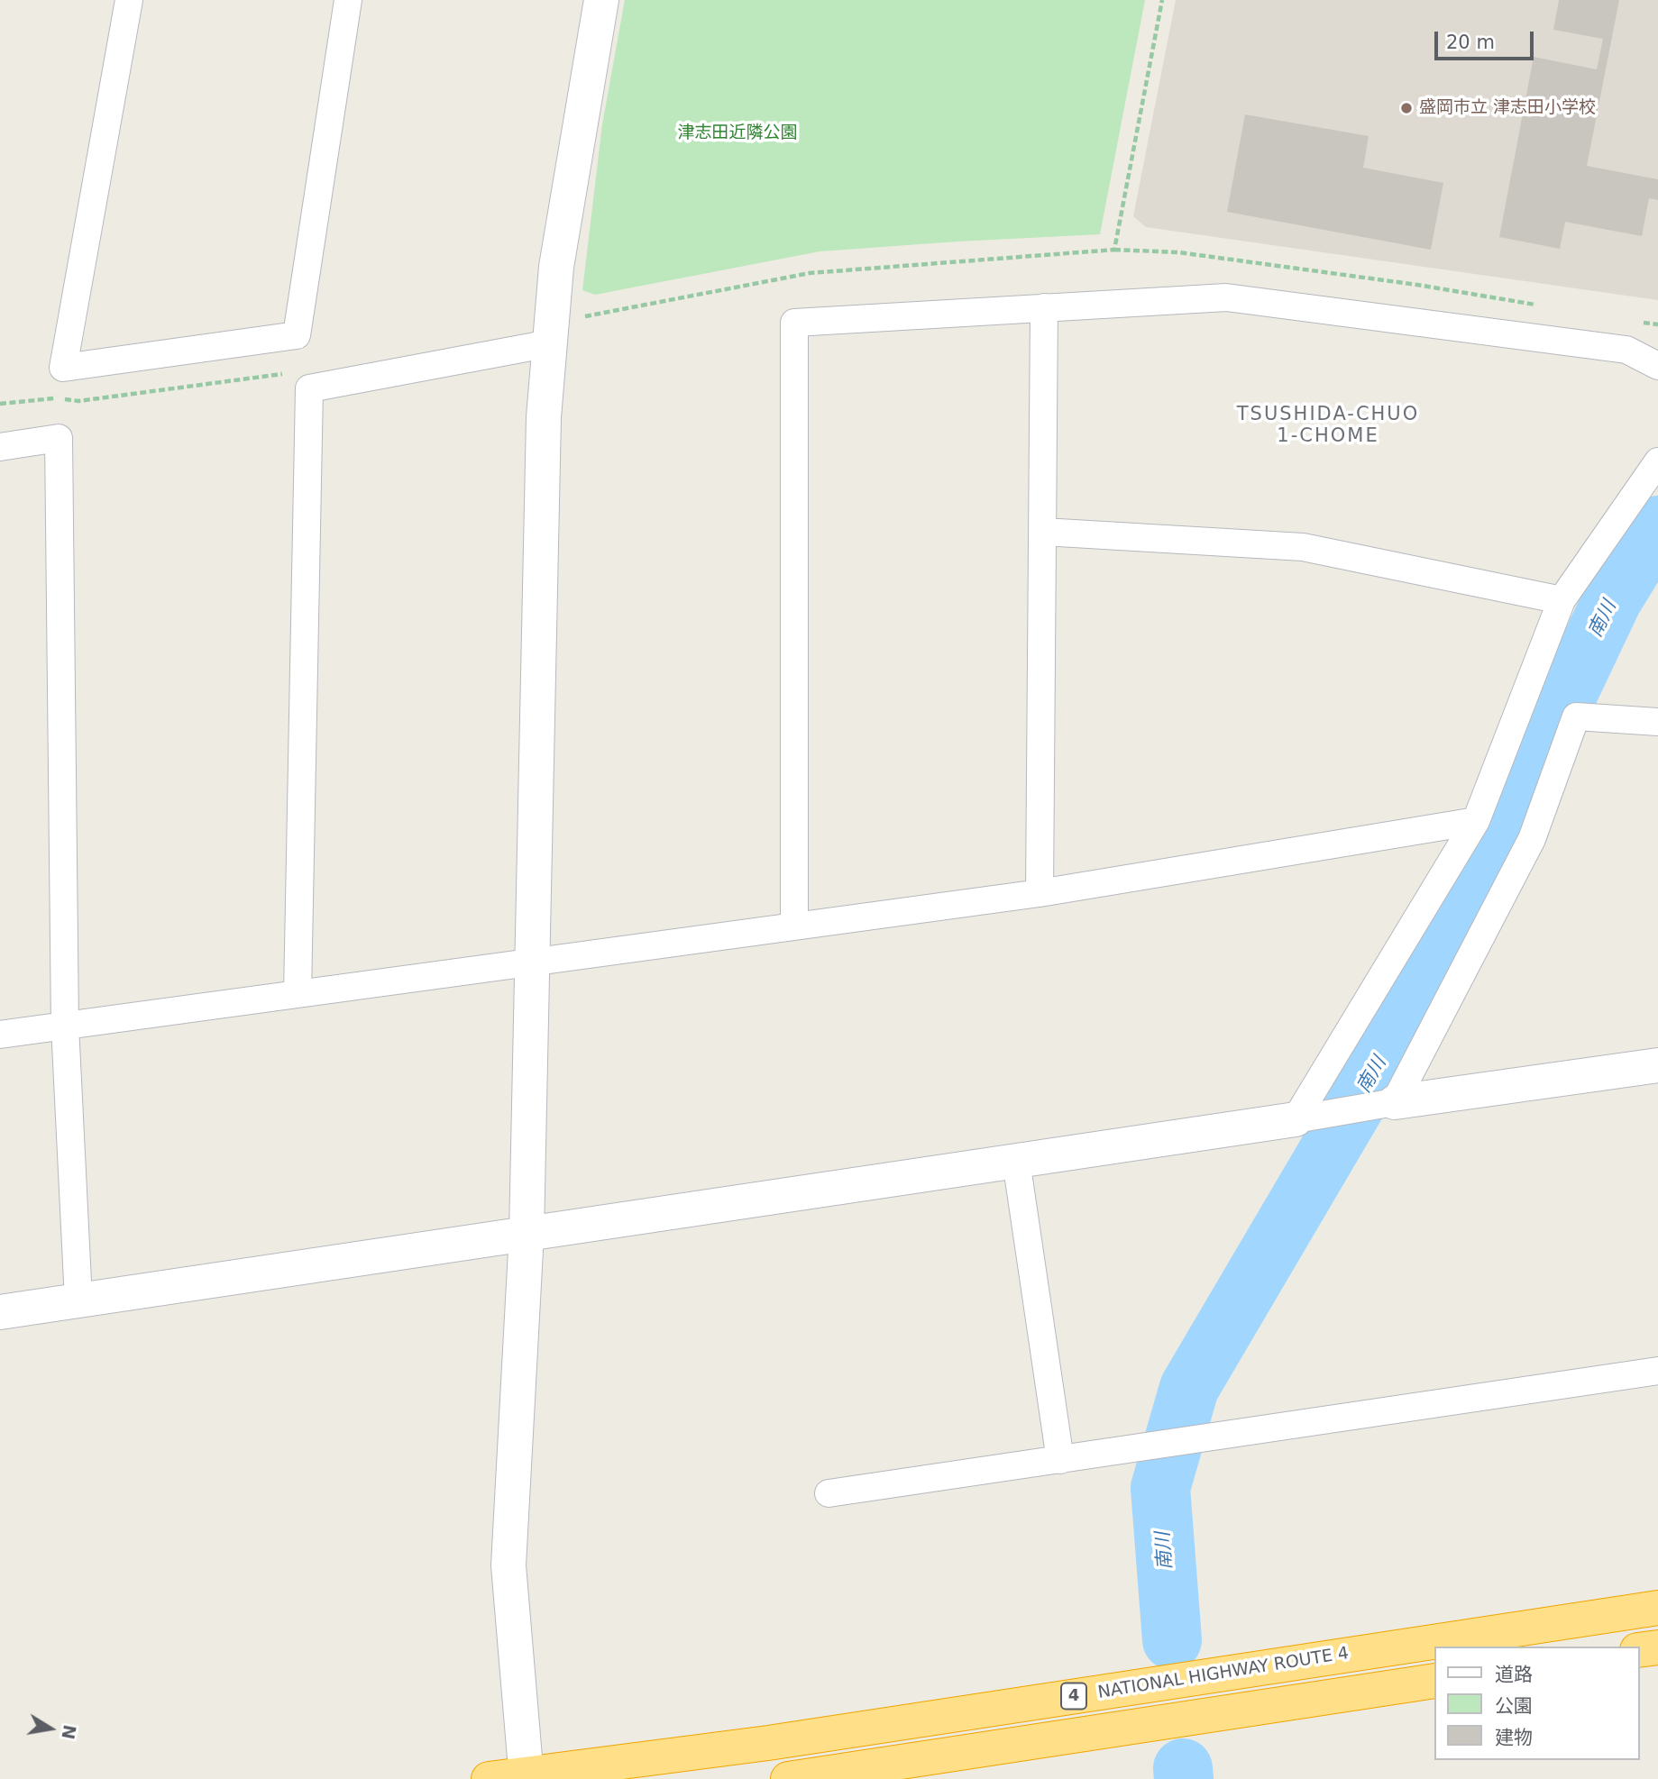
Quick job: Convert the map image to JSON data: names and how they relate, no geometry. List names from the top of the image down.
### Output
{
  "streets": {
    "highway": ["NATIONAL HIGHWAY ROUTE 4", "4"]
  },
  "districts": ["TSUSHIDA-CHUO 1-CHOME"],
  "water": ["南川"],
  "parks": ["津志田近隣公園"],
  "places": ["盛岡市立 津志田小学校"],
  "legend": ["道路", "公園", "建物"],
  "scale_bar": "20 m",
  "north": "right"
}
